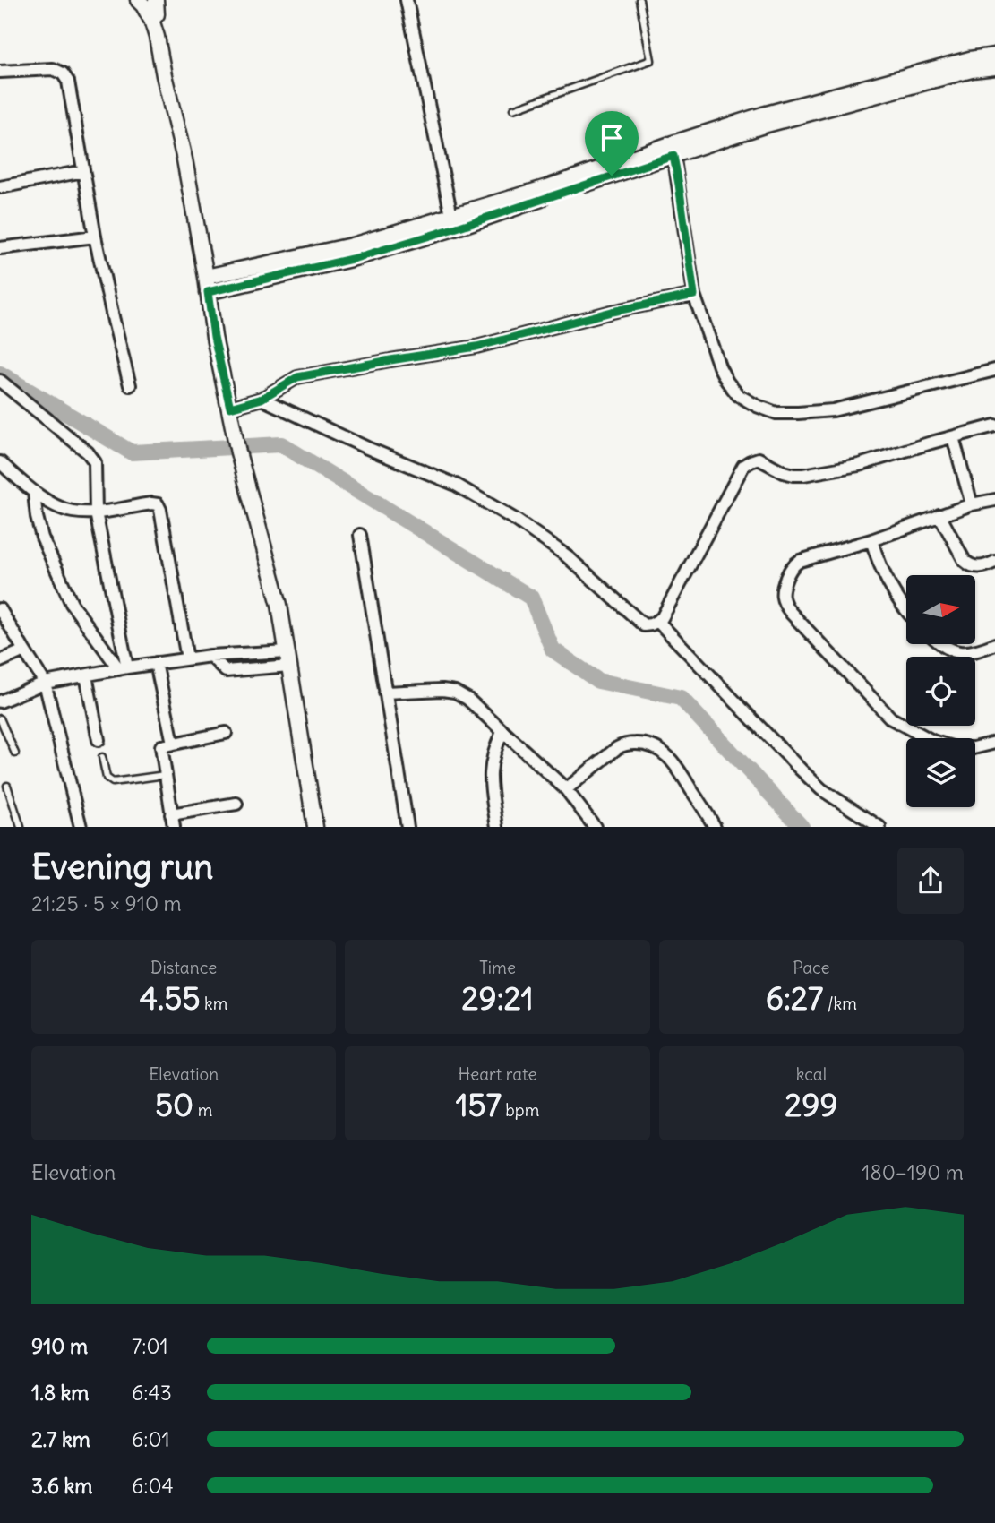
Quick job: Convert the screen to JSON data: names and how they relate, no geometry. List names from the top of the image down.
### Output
{
  "north": "right",
  "page": {
    "heading": ["Evening run", "21:25 · 5 × 910 m"],
    "stats": [
      ["Distance", "4.55 km"],
      ["Time", "29:21"],
      ["Pace", "6:27 /km"],
      ["Elevation", "50 m"],
      ["Heart rate", "157 bpm"],
      ["kcal", "299"]
    ],
    "chart": ["Elevation", "180–190 m"],
    "list": [
      {
        "name": "910 m",
        "note": "7:01"
      },
      {
        "name": "1.8 km",
        "note": "6:43"
      },
      {
        "name": "2.7 km",
        "note": "6:01"
      },
      {
        "name": "3.6 km",
        "note": "6:04"
      }
    ]
  }
}
